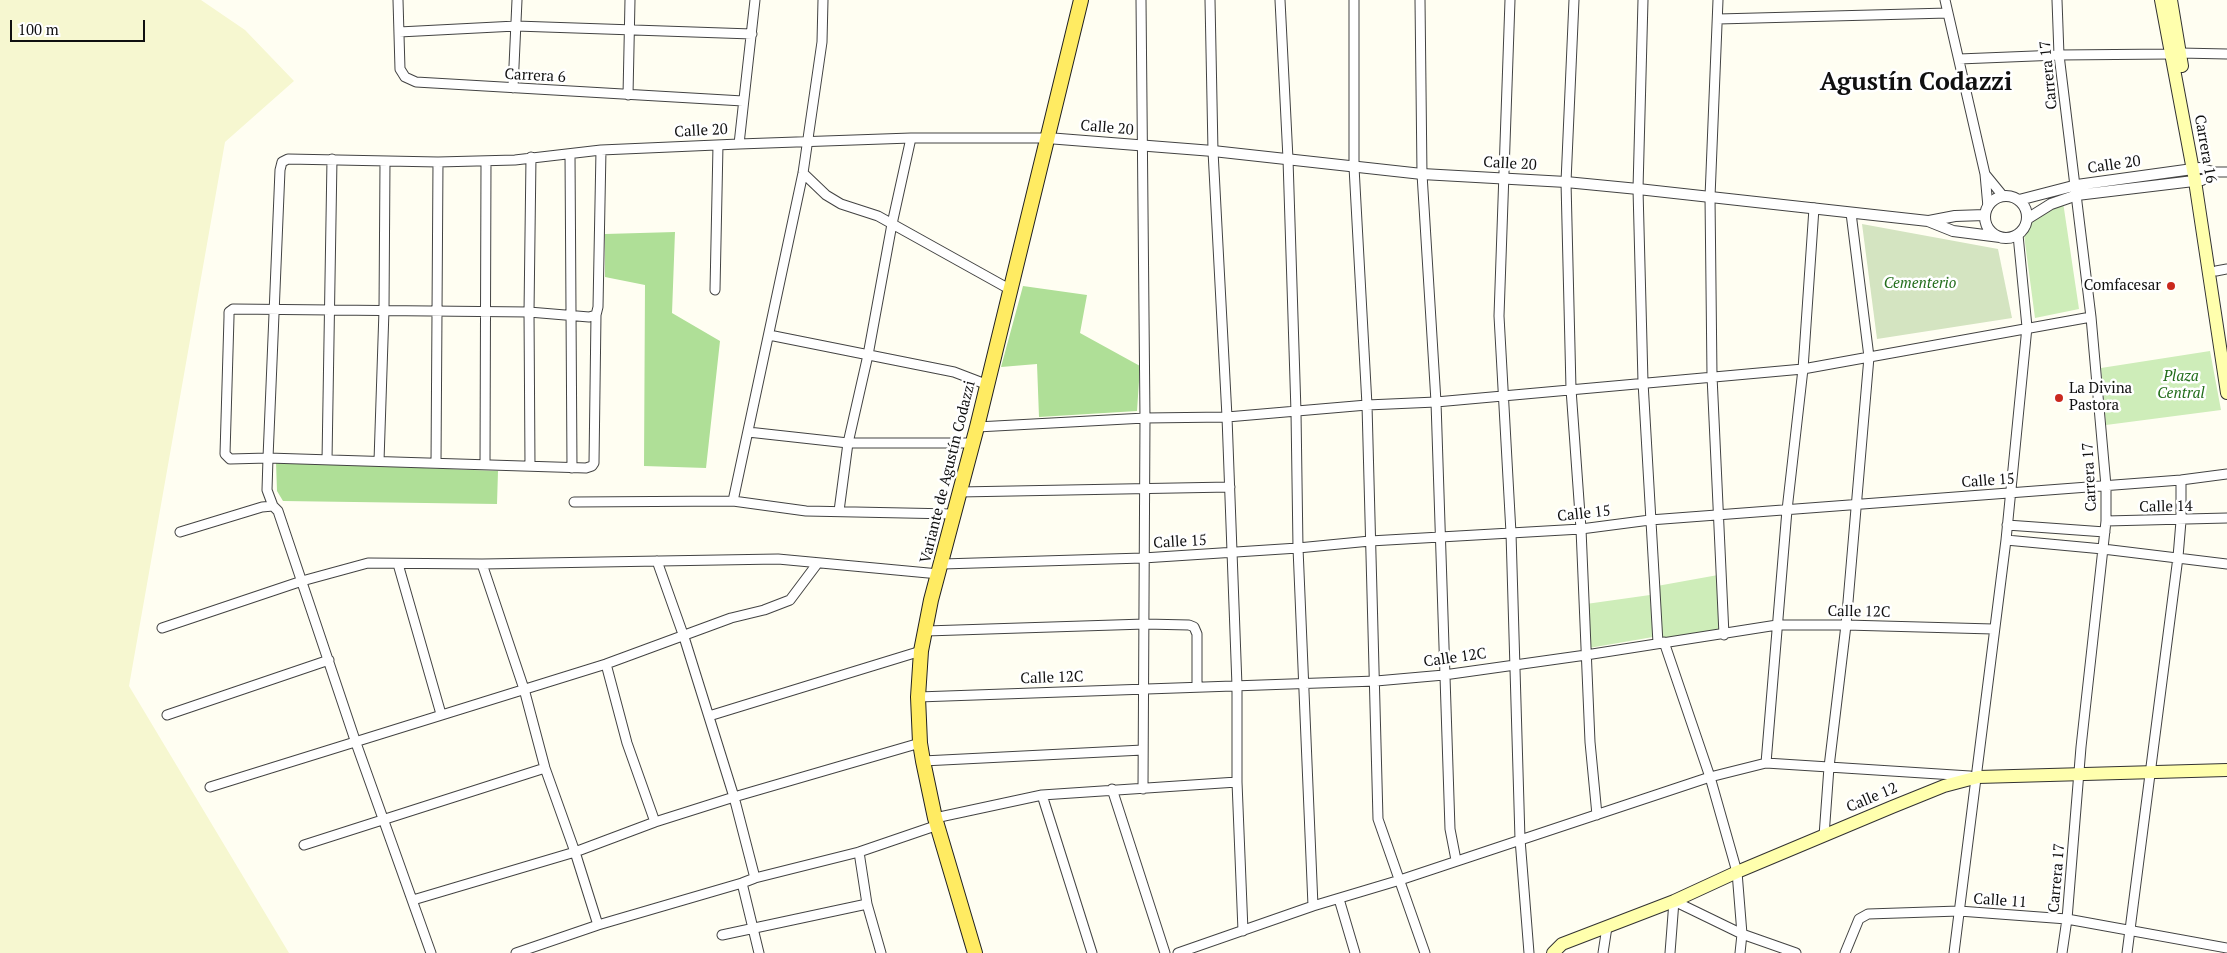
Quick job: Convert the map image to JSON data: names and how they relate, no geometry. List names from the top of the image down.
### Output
{
  "streets": {
    "main road": ["Carrera 16", "Variante de Agustín Codazzi", "Calle 12"],
    "street": [
      "Carrera 17",
      "Carrera 6",
      "Calle 20",
      "Calle 15",
      "Calle 14",
      "Calle 12C",
      "Calle 11"
    ]
  },
  "crossings": [
    ["Carrera 17", "Calle 20"],
    ["Carrera 17", "Calle 15"],
    ["Carrera 17", "Calle 14"],
    ["Carrera 17", "Calle 12"],
    ["Carrera 17", "Calle 11"],
    ["Calle 20", "Carrera 16"],
    ["Calle 20", "Variante de Agustín Codazzi"],
    ["Variante de Agustín Codazzi", "Calle 15"],
    ["Variante de Agustín Codazzi", "Calle 12C"]
  ],
  "districts": ["Agustín Codazzi"],
  "parks": ["Cementerio", "Plaza Central"],
  "places": ["Comfacesar", "La Divina Pastora"],
  "scale_bar": "100 m"
}
